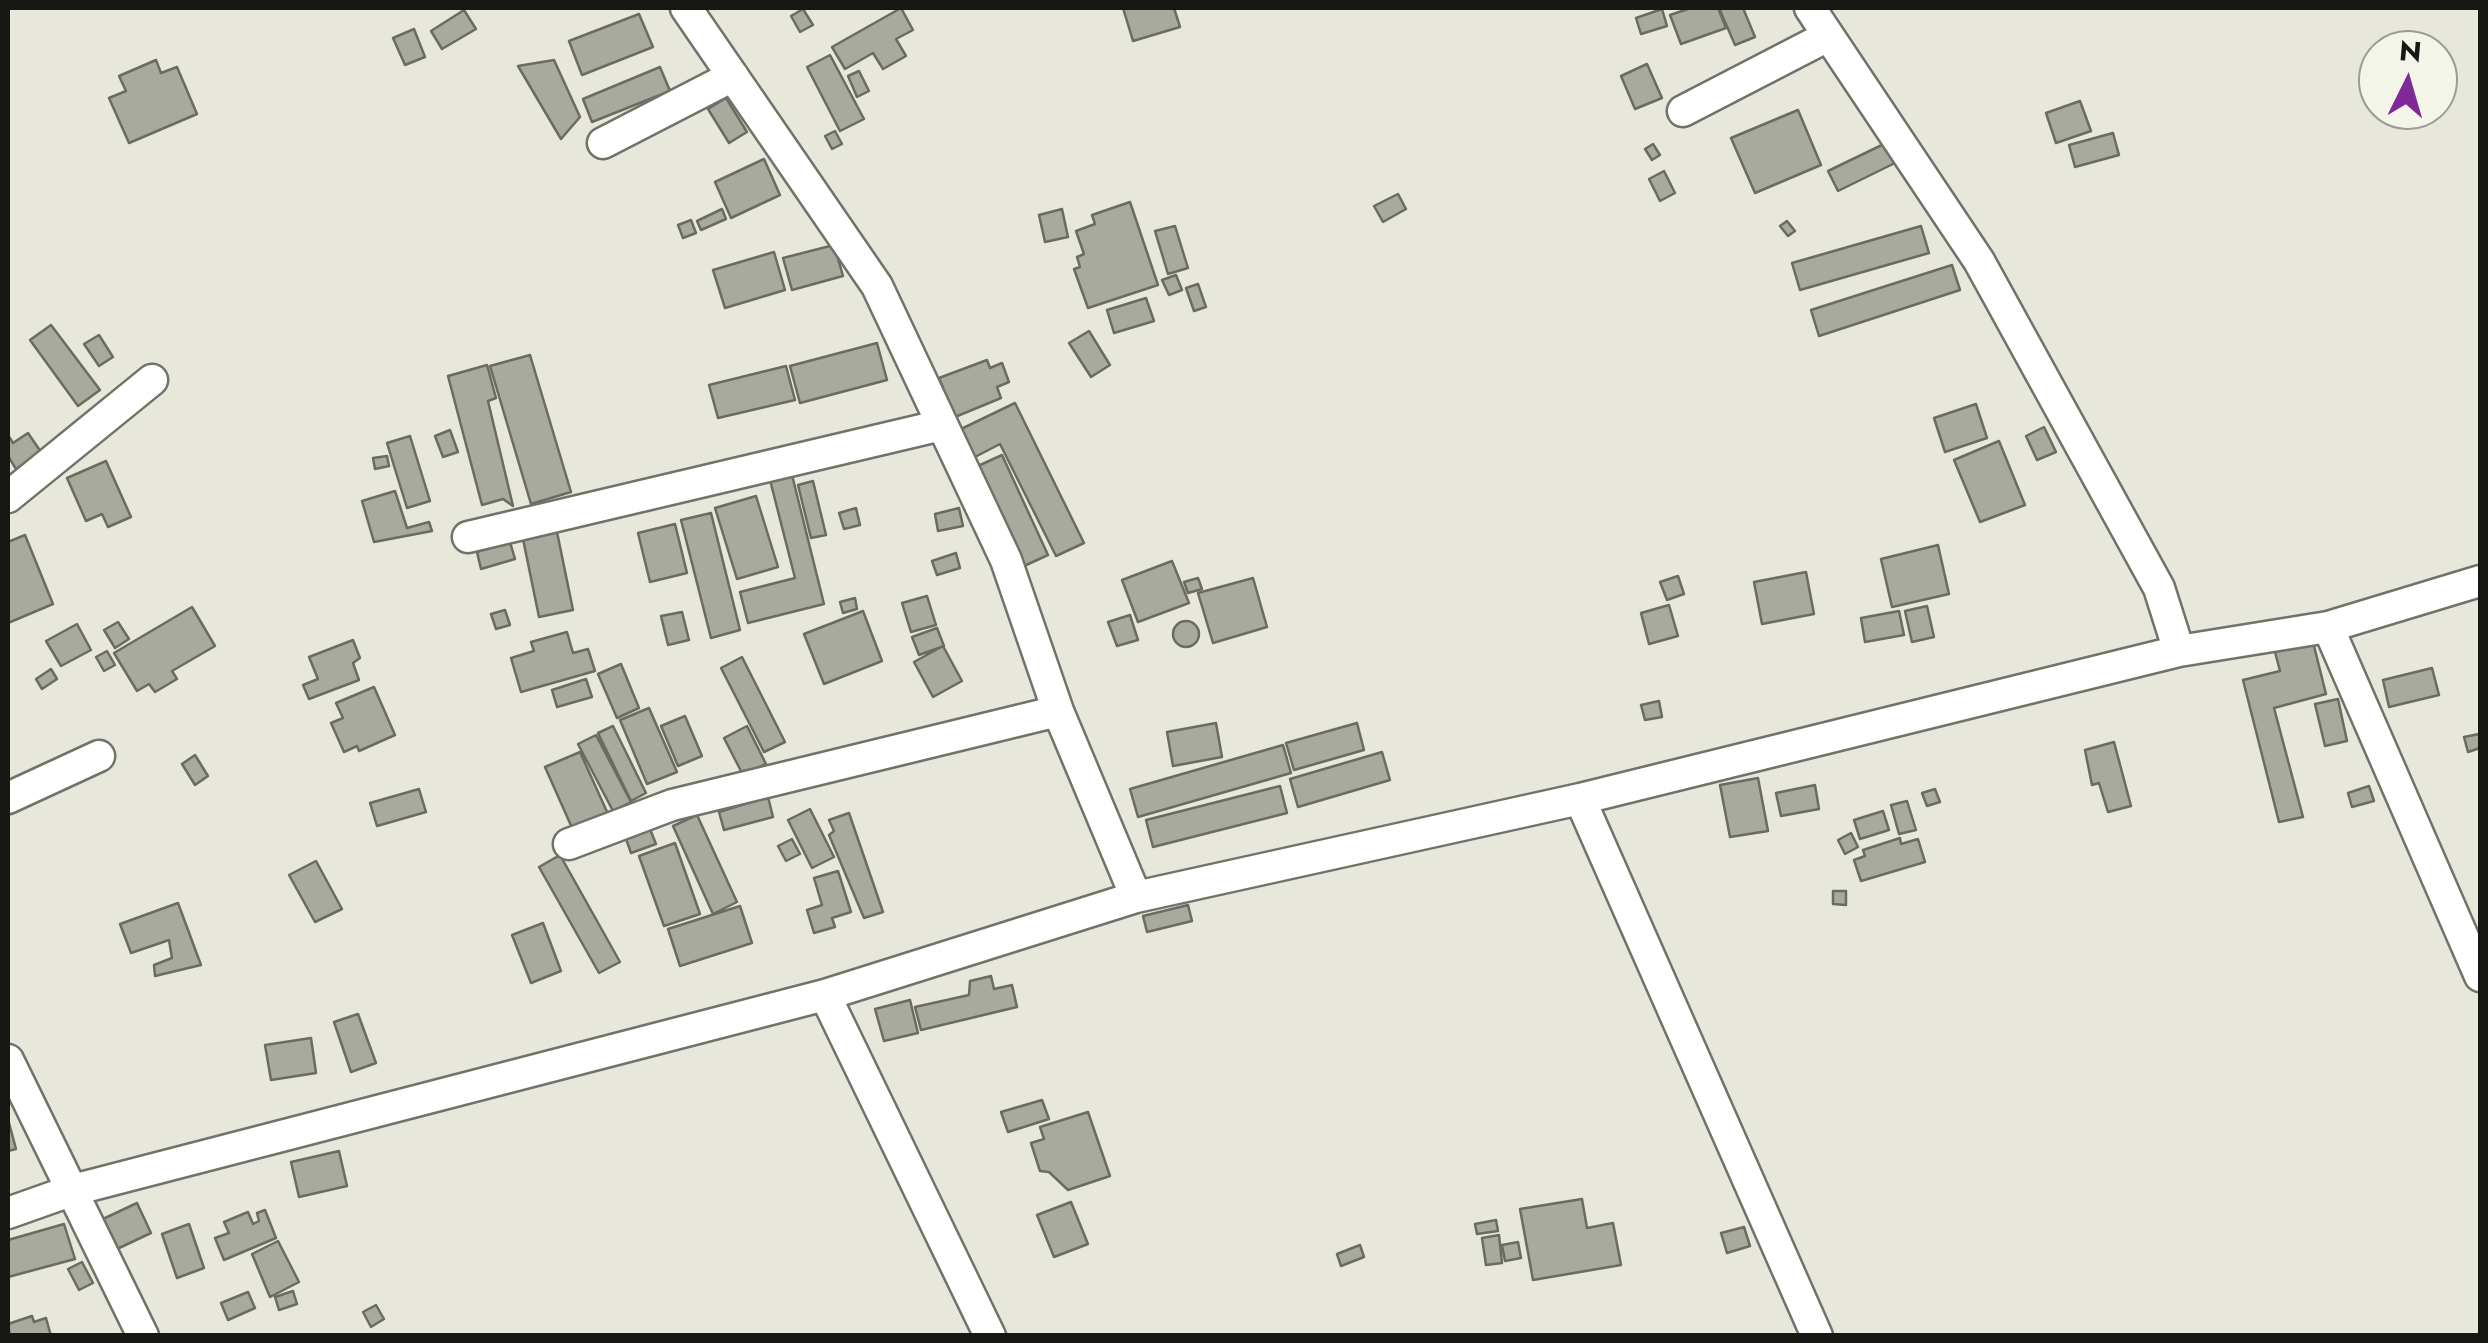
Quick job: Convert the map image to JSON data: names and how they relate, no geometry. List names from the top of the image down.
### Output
{
  "north": "top"
}
